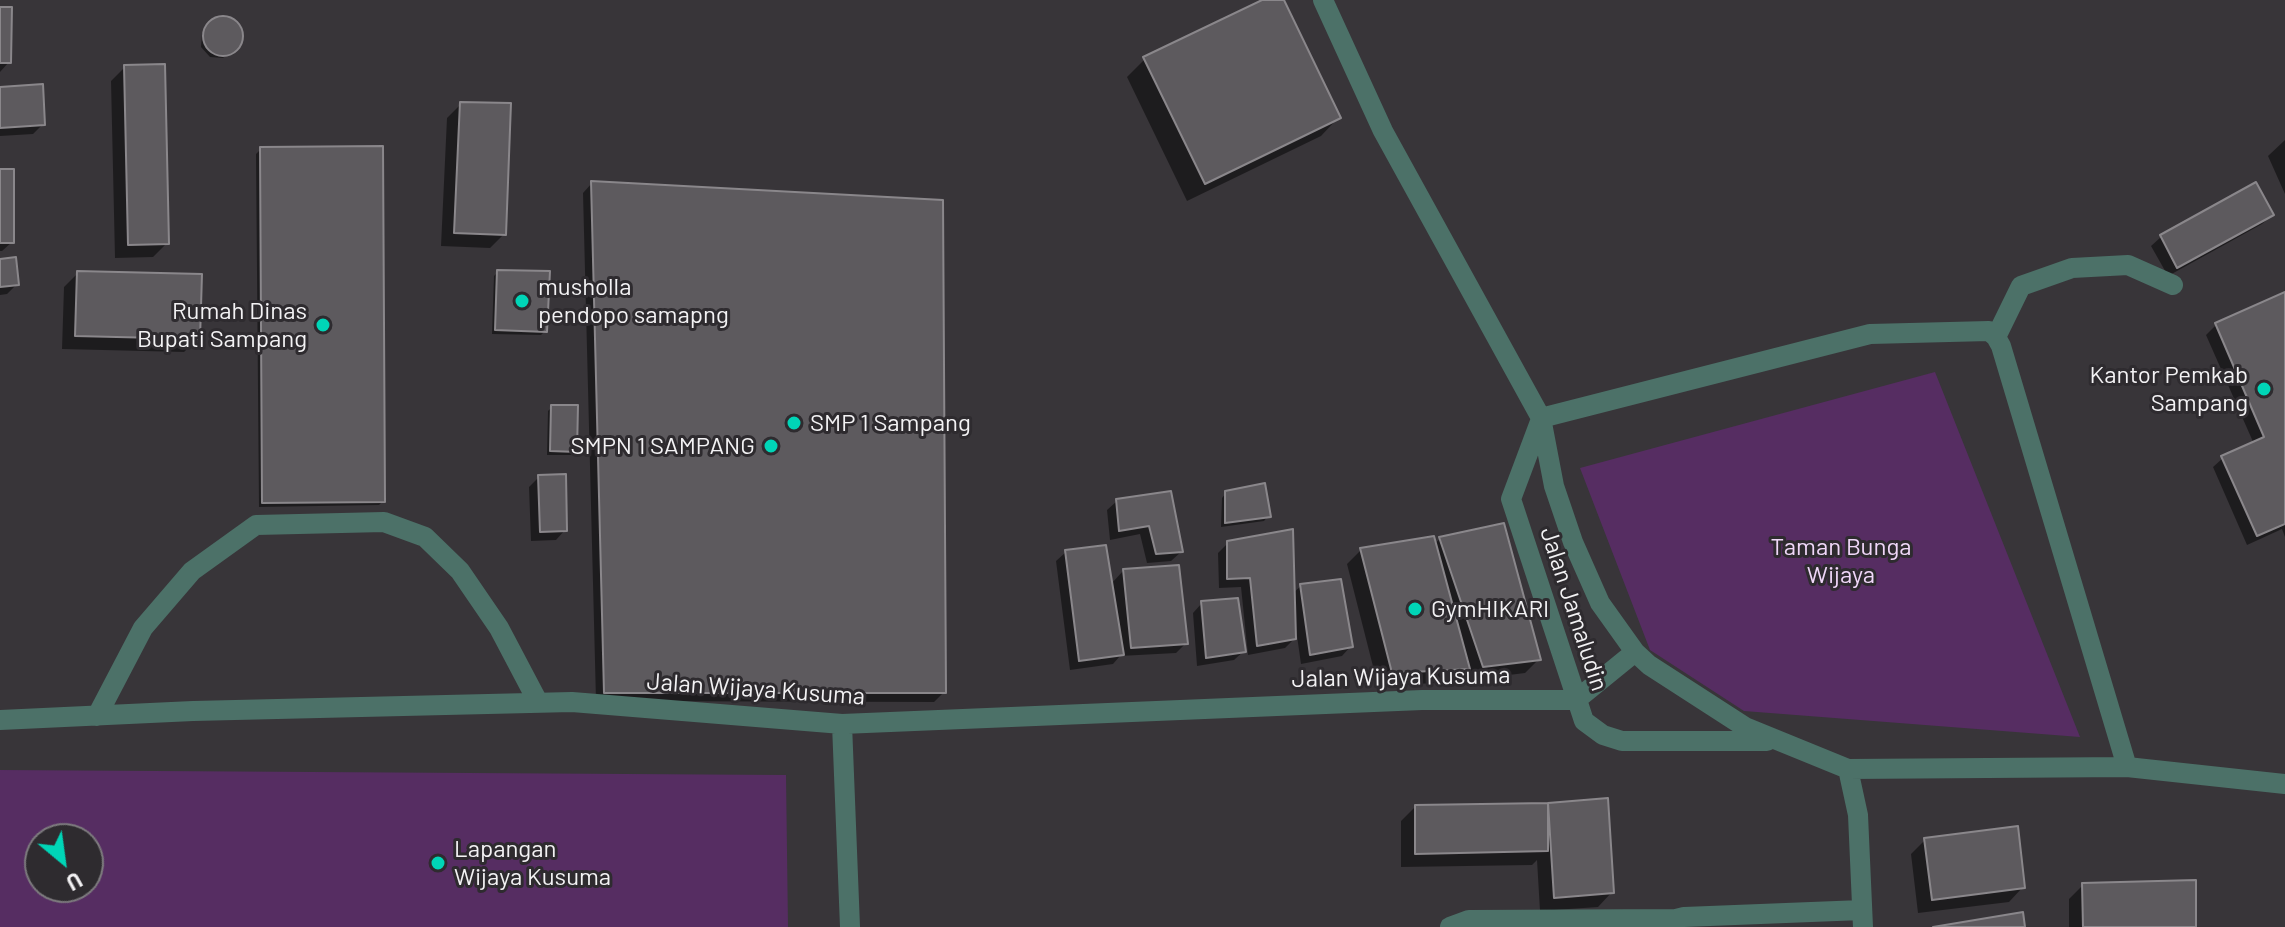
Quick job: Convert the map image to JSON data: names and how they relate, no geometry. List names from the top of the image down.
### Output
{
  "streets": {
    "street": ["Jalan Jamaludin", "Jalan Wijaya Kusuma"]
  },
  "crossings": [
    ["Jalan Jamaludin", "Jalan Wijaya Kusuma"]
  ],
  "parks": ["Taman Bunga Wijaya"],
  "places": [
    "musholla pendopo samapng",
    "Rumah Dinas Bupati Sampang",
    "Kantor Pemkab Sampang",
    "SMP 1 Sampang",
    "SMPN 1 SAMPANG",
    "GymHIKARI",
    "Lapangan Wijaya Kusuma"
  ],
  "north": "bottom right"
}
